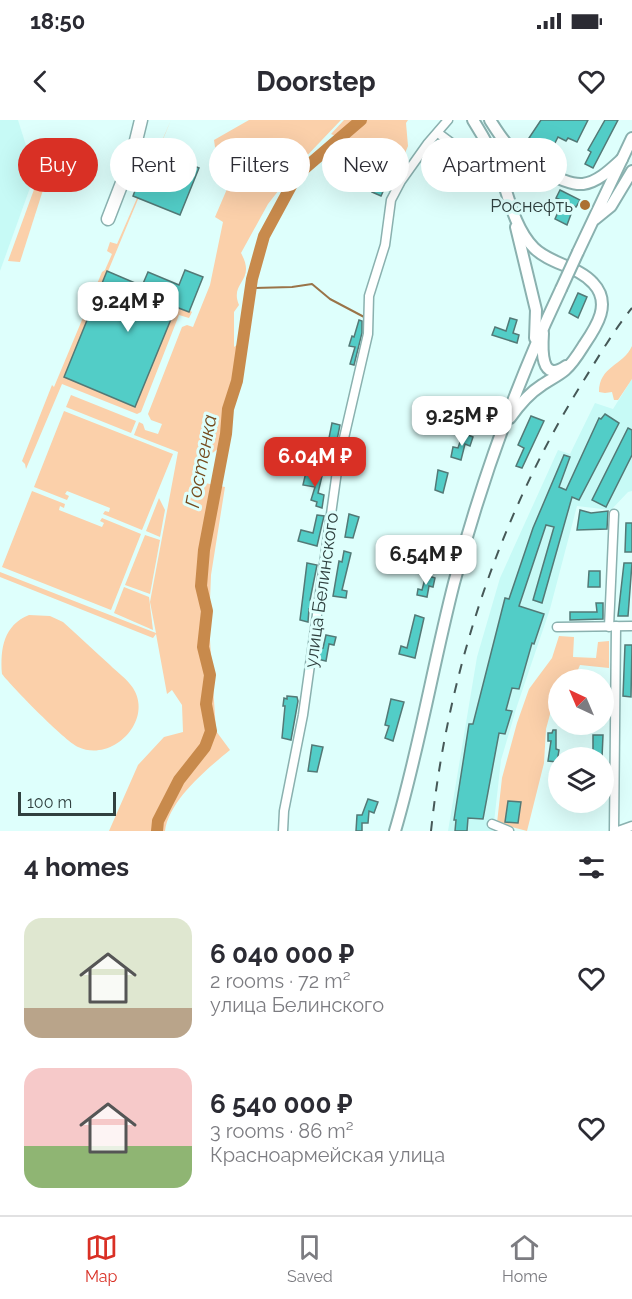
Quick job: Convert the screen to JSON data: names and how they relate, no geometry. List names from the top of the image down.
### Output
{
  "streets": {
    "street": ["улица Белинского"]
  },
  "water": ["Гостенка"],
  "places": ["Роснефть"],
  "scale_bar": "100 m",
  "north": "top left",
  "page": {
    "status": "18:50",
    "header": "Doorstep",
    "chip": [
      "Buy",
      "Rent",
      "Filters",
      "New",
      "Apartment"
    ],
    "price": [
      "9.24M ₽",
      "9.25M ₽",
      "6.04M ₽",
      "6.54M ₽"
    ],
    "scale": "100 m",
    "heading": "4 homes",
    "list": [
      {
        "name": "6 040 000 ₽",
        "note": "2 rooms · 72 m² · улица Белинского"
      },
      {
        "name": "6 540 000 ₽",
        "note": "3 rooms · 86 m² · Красноармейская улица"
      }
    ],
    "tabs": ["Map", "Saved", "Home"]
  }
}
